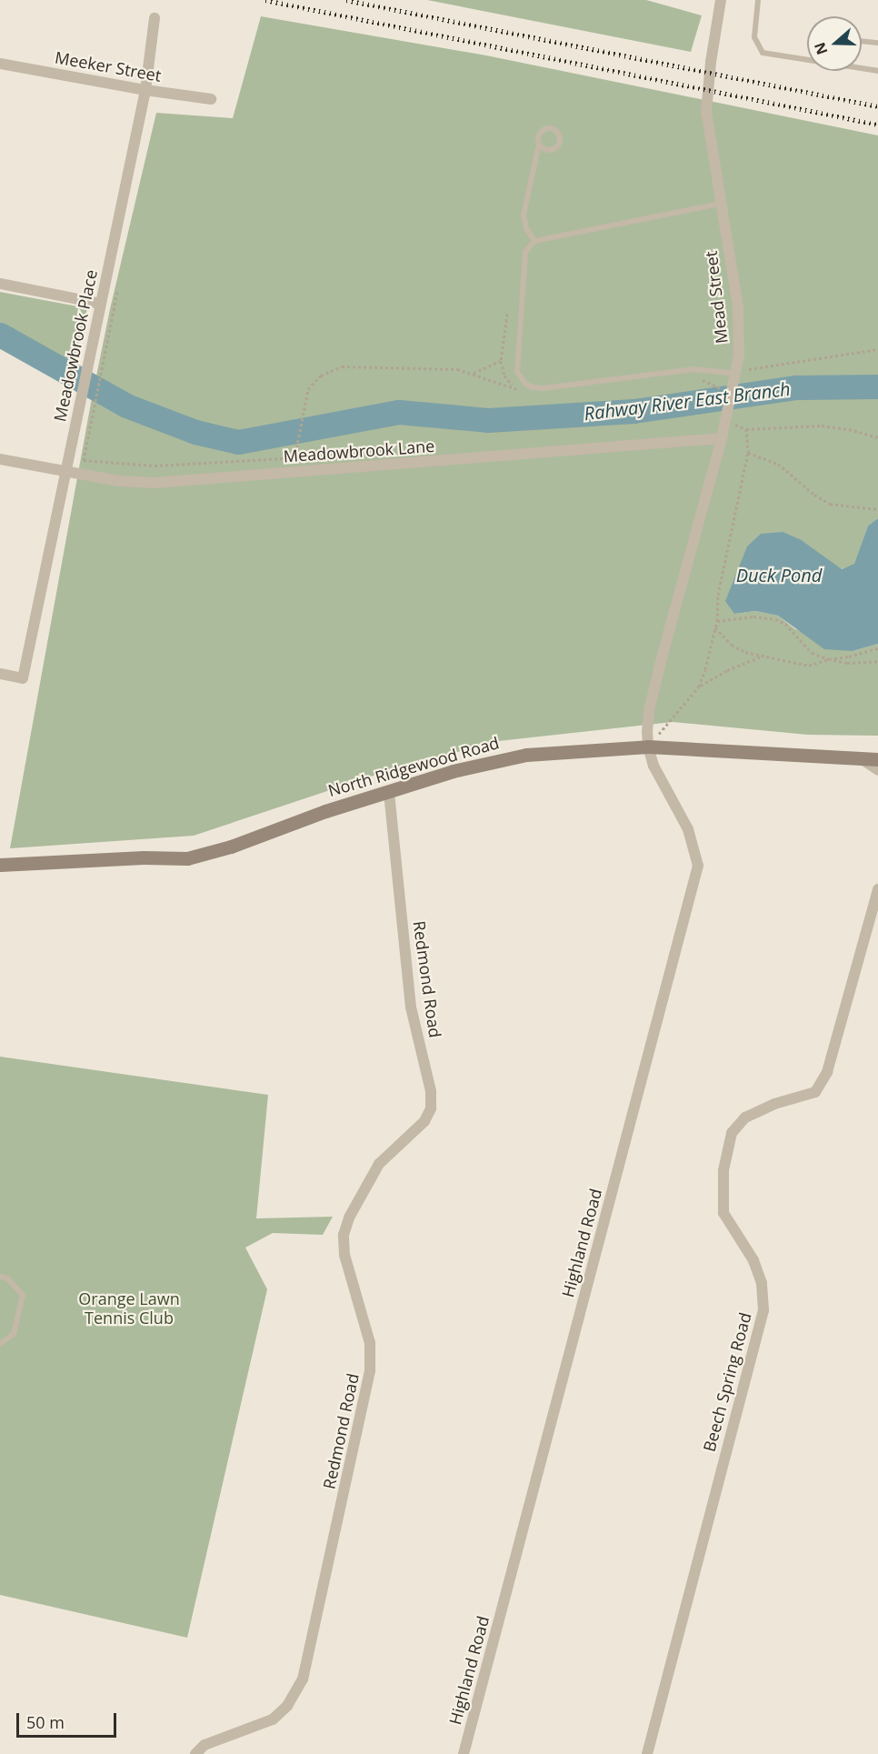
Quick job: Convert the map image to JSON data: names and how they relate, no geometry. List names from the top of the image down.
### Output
{
  "streets": {
    "street": [
      "Meeker Street",
      "Mead Street",
      "Meadowbrook Place",
      "Meadowbrook Lane",
      "North Ridgewood Road",
      "Redmond Road",
      "Highland Road",
      "Beech Spring Road"
    ]
  },
  "crossings": [
    ["Meeker Street", "Meadowbrook Place"],
    ["Mead Street", "Meadowbrook Lane"],
    ["Mead Street", "North Ridgewood Road"],
    ["Mead Street", "Highland Road"],
    ["Meadowbrook Place", "Meadowbrook Lane"],
    ["North Ridgewood Road", "Redmond Road"],
    ["North Ridgewood Road", "Highland Road"]
  ],
  "water": ["Rahway River East Branch", "Duck Pond"],
  "parks": ["Orange Lawn Tennis Club"],
  "scale_bar": "50 m",
  "north": "left"
}
